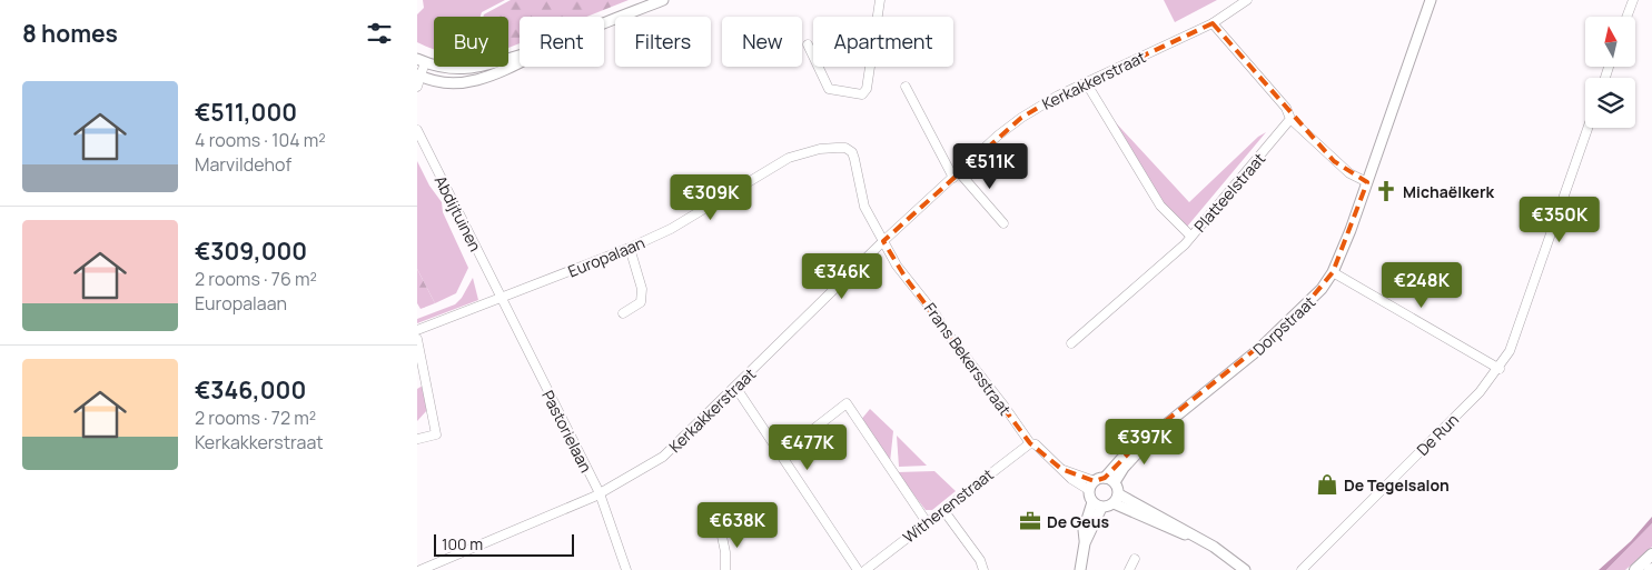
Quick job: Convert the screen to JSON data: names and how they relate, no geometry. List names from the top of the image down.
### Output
{
  "streets": {
    "street": [
      "Kerkakkerstraat",
      "Platteelstraat",
      "Abdijtuinen",
      "Europalaan",
      "Dorpstraat",
      "Frans Bekersstraat",
      "Pastorielaan",
      "De Run",
      "Witherenstraat"
    ]
  },
  "crossings": [
    ["Kerkakkerstraat", "Europalaan"],
    ["Kerkakkerstraat", "Frans Bekersstraat"],
    ["Kerkakkerstraat", "Pastorielaan"],
    ["Abdijtuinen", "Europalaan"],
    ["Abdijtuinen", "Pastorielaan"],
    ["Europalaan", "Frans Bekersstraat"],
    ["Europalaan", "Pastorielaan"],
    ["Frans Bekersstraat", "Witherenstraat"]
  ],
  "places": {
    "church": ["Michaëlkerk"],
    "shop": ["De Tegelsalon"],
    "office": ["De Geus"]
  },
  "scale_bar": "100 m",
  "north": "top",
  "page": {
    "heading": "8 homes",
    "chip": [
      "Buy",
      "Rent",
      "Filters",
      "New",
      "Apartment"
    ],
    "list": [
      {
        "name": "€511,000",
        "note": "4 rooms · 104 m² · Marvildehof"
      },
      {
        "name": "€309,000",
        "note": "2 rooms · 76 m² · Europalaan"
      },
      {
        "name": "€346,000",
        "note": "2 rooms · 72 m² · Kerkakkerstraat"
      }
    ],
    "price": [
      "€511K",
      "€309K",
      "€350K",
      "€346K",
      "€248K",
      "€397K",
      "€477K",
      "€638K"
    ],
    "scale": "100 m"
  }
}
